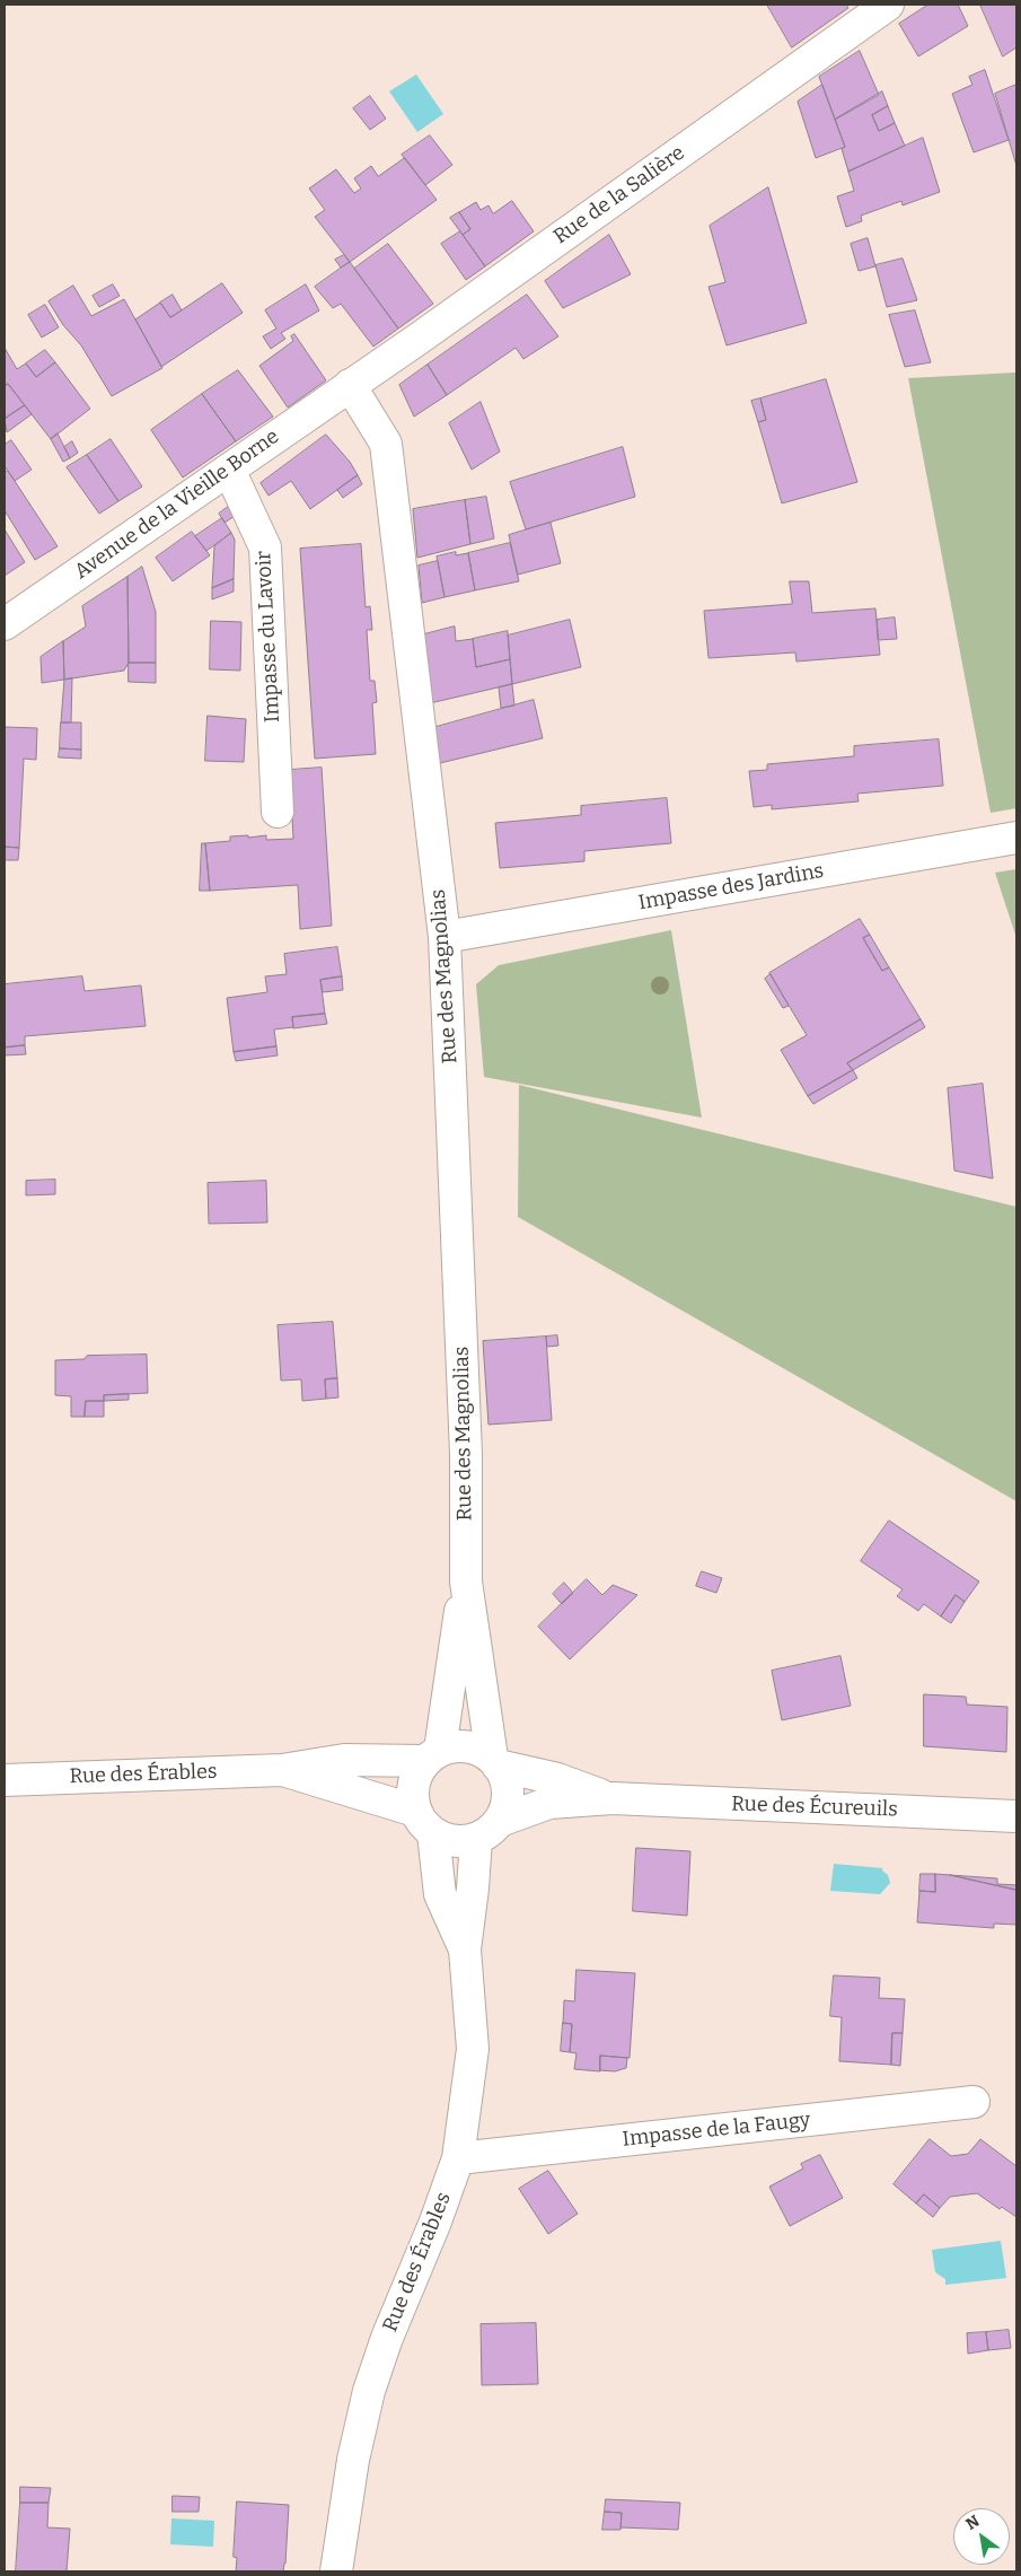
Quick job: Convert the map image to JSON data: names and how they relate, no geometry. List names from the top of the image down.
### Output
{
  "streets": {
    "street": [
      "Rue de la Salière",
      "Avenue de la Vieille Borne",
      "Impasse du Lavoir",
      "Impasse des Jardins",
      "Rue des Magnolias",
      "Rue des Érables",
      "Rue des Écureuils",
      "Impasse de la Faugy"
    ]
  },
  "crossings": [
    ["Rue de la Salière", "Avenue de la Vieille Borne"],
    ["Rue de la Salière", "Rue des Magnolias"],
    ["Avenue de la Vieille Borne", "Impasse du Lavoir"],
    ["Avenue de la Vieille Borne", "Rue des Magnolias"],
    ["Impasse des Jardins", "Rue des Magnolias"],
    ["Rue des Magnolias", "Rue des Érables"],
    ["Rue des Magnolias", "Rue des Écureuils"],
    ["Rue des Érables", "Rue des Écureuils"],
    ["Rue des Érables", "Impasse de la Faugy"]
  ],
  "north": "top left"
}
